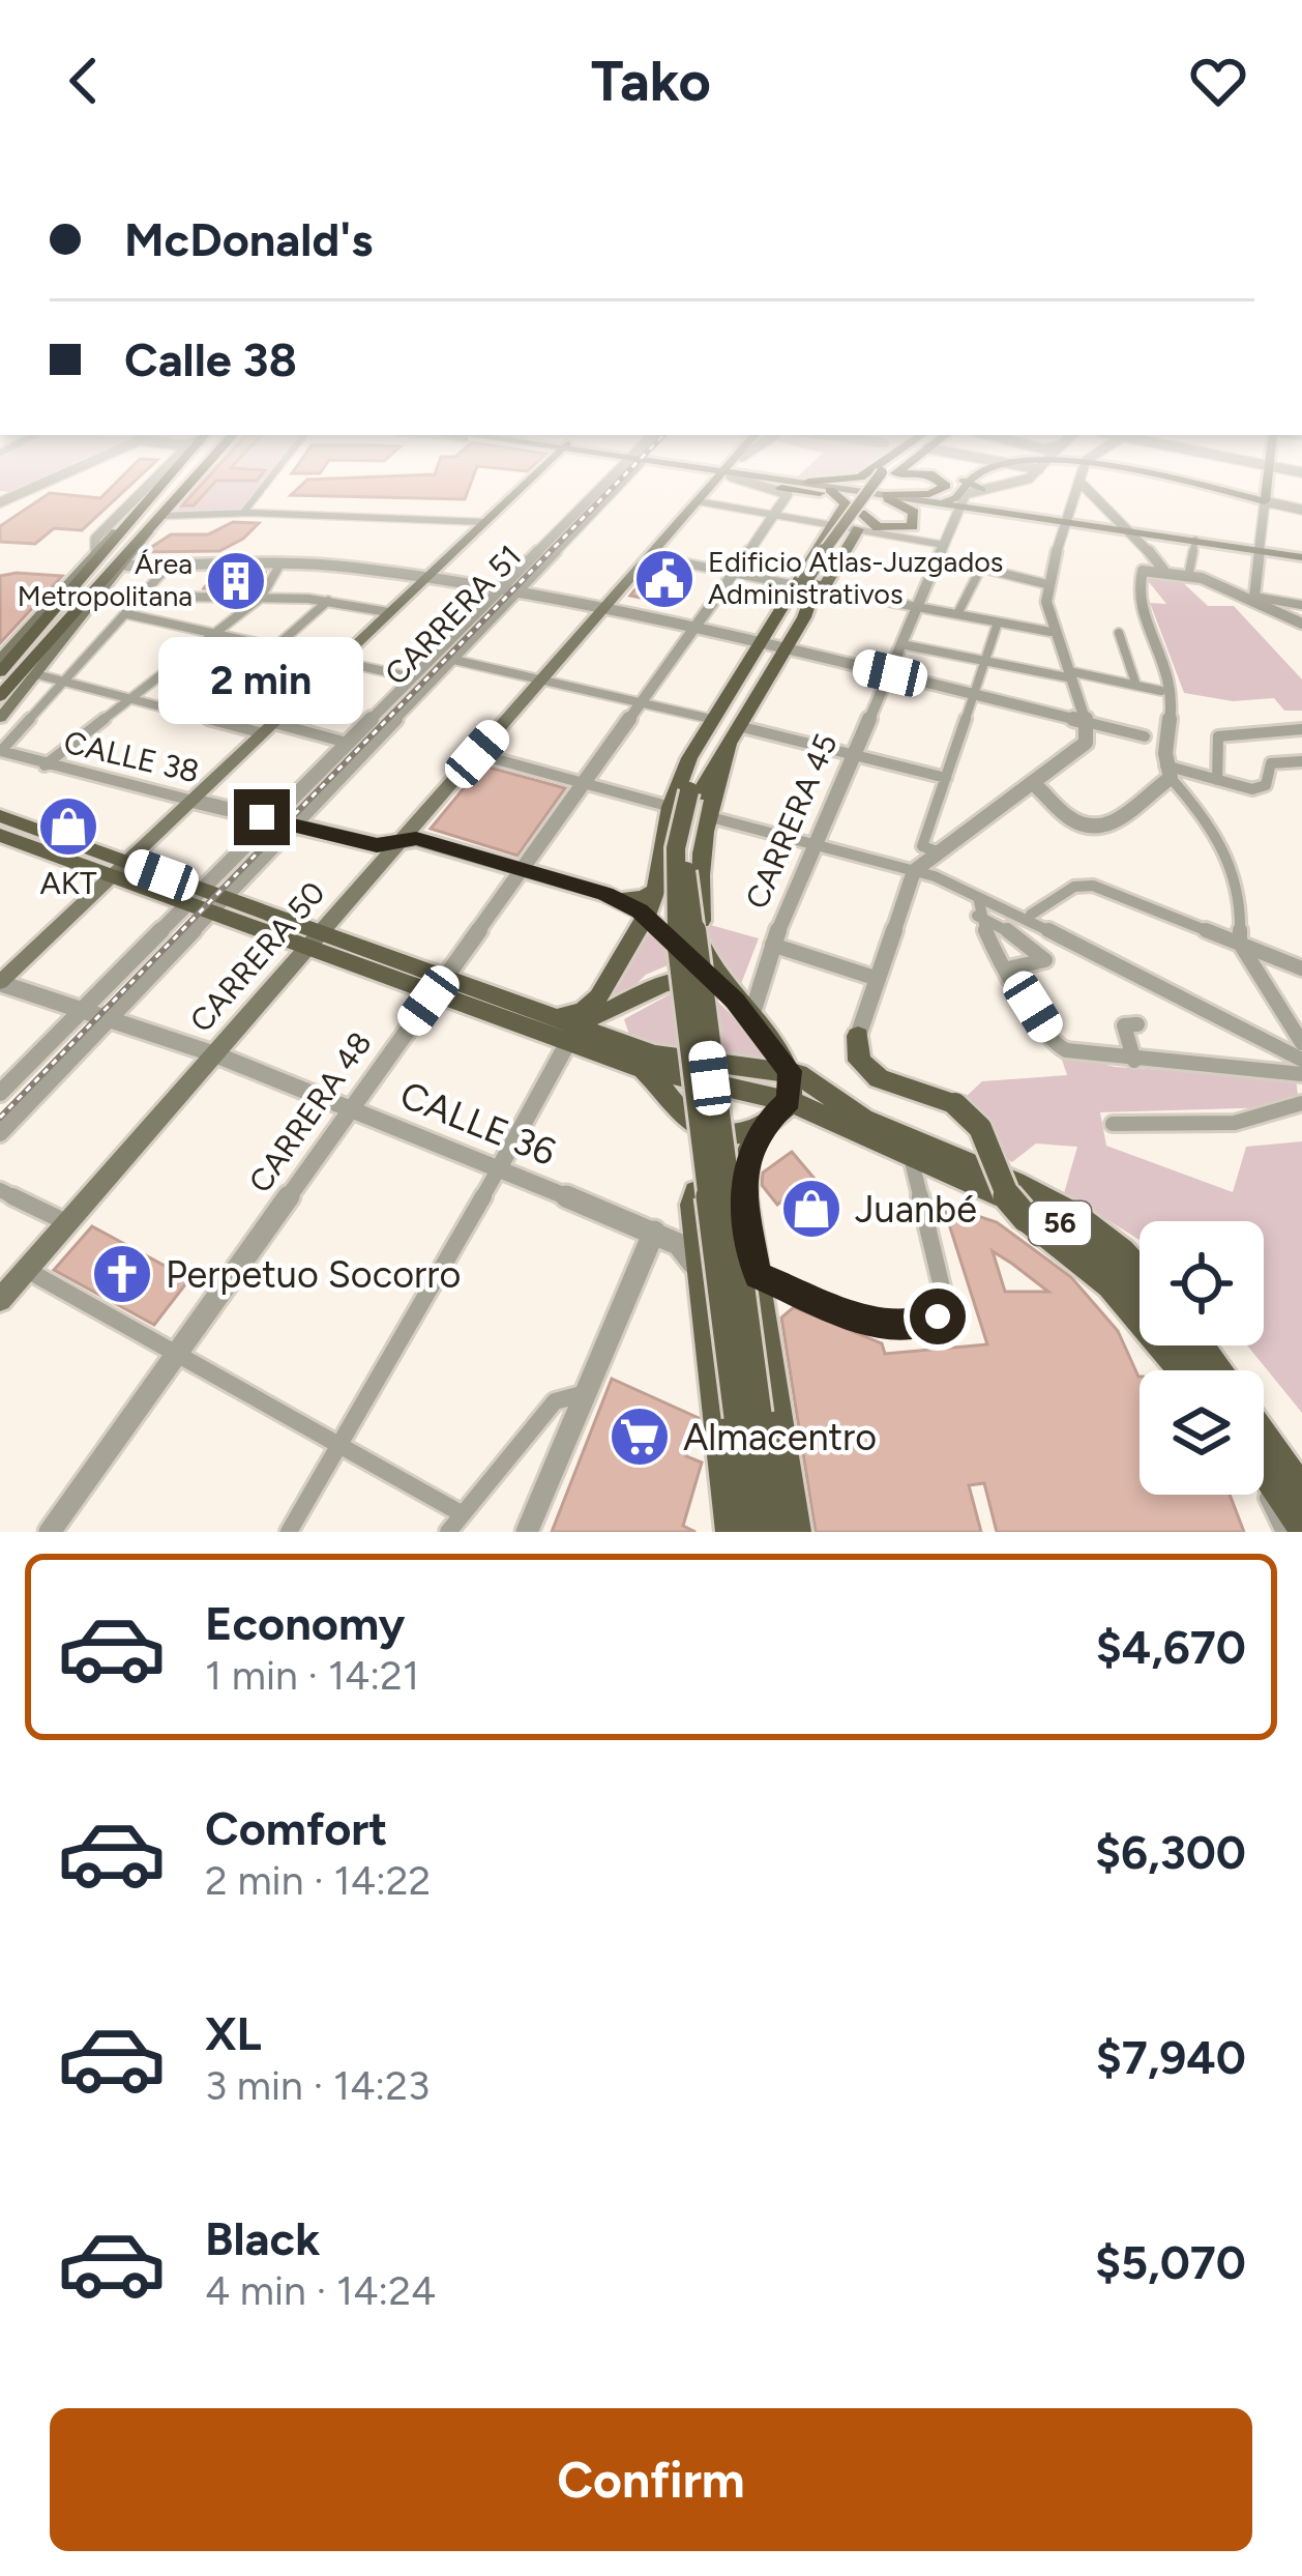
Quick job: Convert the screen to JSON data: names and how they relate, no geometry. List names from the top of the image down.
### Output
{
  "streets": {
    "main road": ["CARRERA 50", "56"],
    "street": [
      "CARRERA 51",
      "CALLE 38",
      "CARRERA 45",
      "CARRERA 48",
      "CALLE 36"
    ]
  },
  "crossings": [
    ["CARRERA 51", "CALLE 38"],
    ["CARRERA 51", "CALLE 36"],
    ["CALLE 38", "CARRERA 50"],
    ["CALLE 38", "CARRERA 48"],
    ["CARRERA 50", "CALLE 36"],
    ["CARRERA 48", "CALLE 36"]
  ],
  "places": {
    "public building": ["Edificio Atlas-Juzgados Administrativos"],
    "building": ["Área Metropolitana"],
    "shop": ["AKT", "Juanbé"],
    "church": ["Perpetuo Socorro"],
    "supermarket": ["Almacentro"]
  },
  "page": {
    "header": "Tako",
    "banner": ["McDonald's", "Calle 38"],
    "bubble": "2 min",
    "list": [
      {
        "name": "Economy",
        "note": "1 min · 14:21",
        "value": "$4,670"
      },
      {
        "name": "Comfort",
        "note": "2 min · 14:22",
        "value": "$6,300"
      },
      {
        "name": "XL",
        "note": "3 min · 14:23",
        "value": "$7,940"
      },
      {
        "name": "Black",
        "note": "4 min · 14:24",
        "value": "$5,070"
      }
    ],
    "buttons": "Confirm"
  }
}
